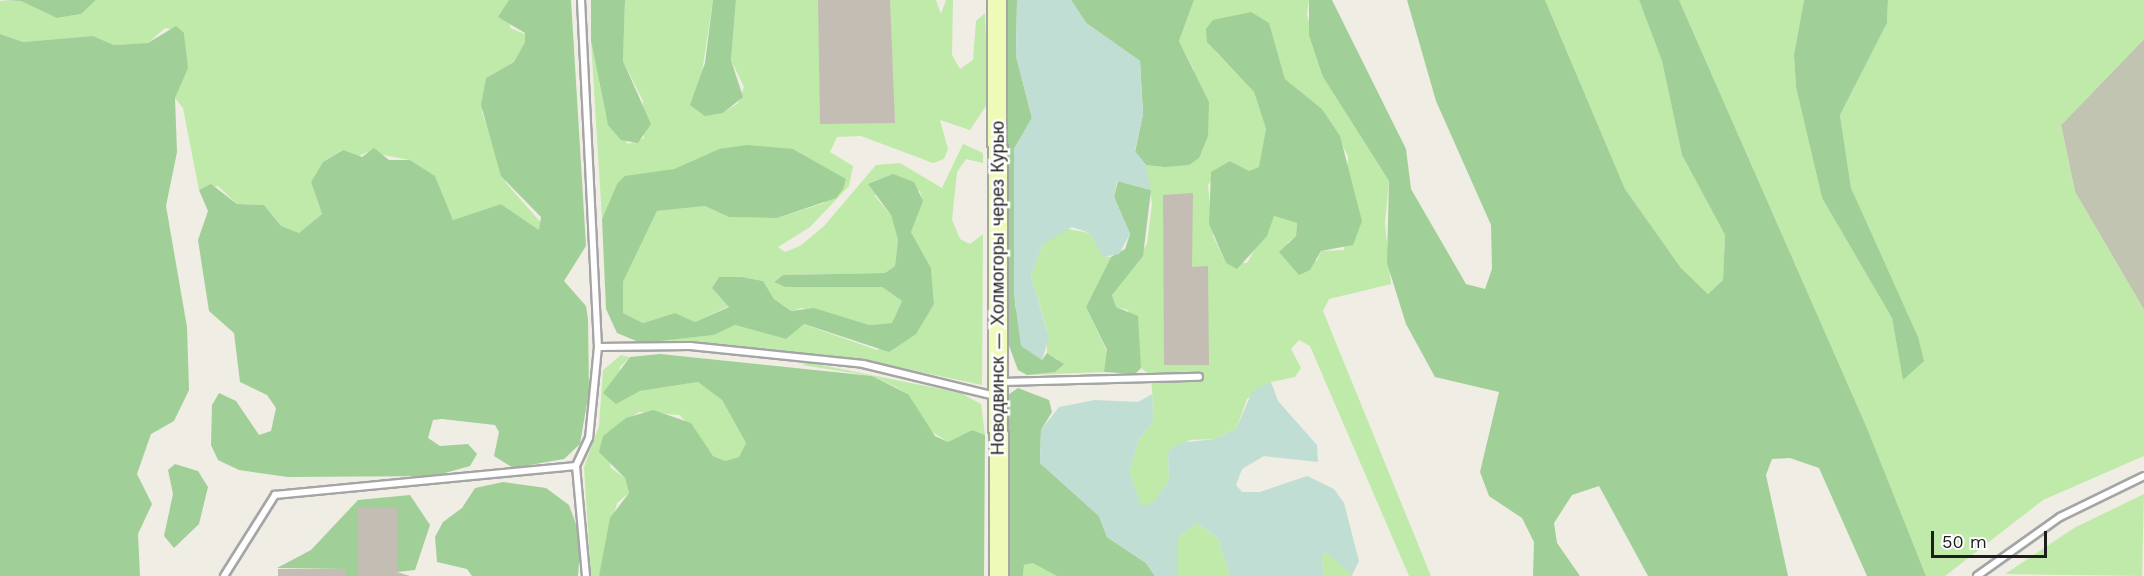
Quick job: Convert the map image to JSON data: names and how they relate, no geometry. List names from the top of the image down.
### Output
{
  "streets": {
    "main road": ["Новодвинск — Холмогоры через Курью"]
  },
  "scale_bar": "50 m"
}
